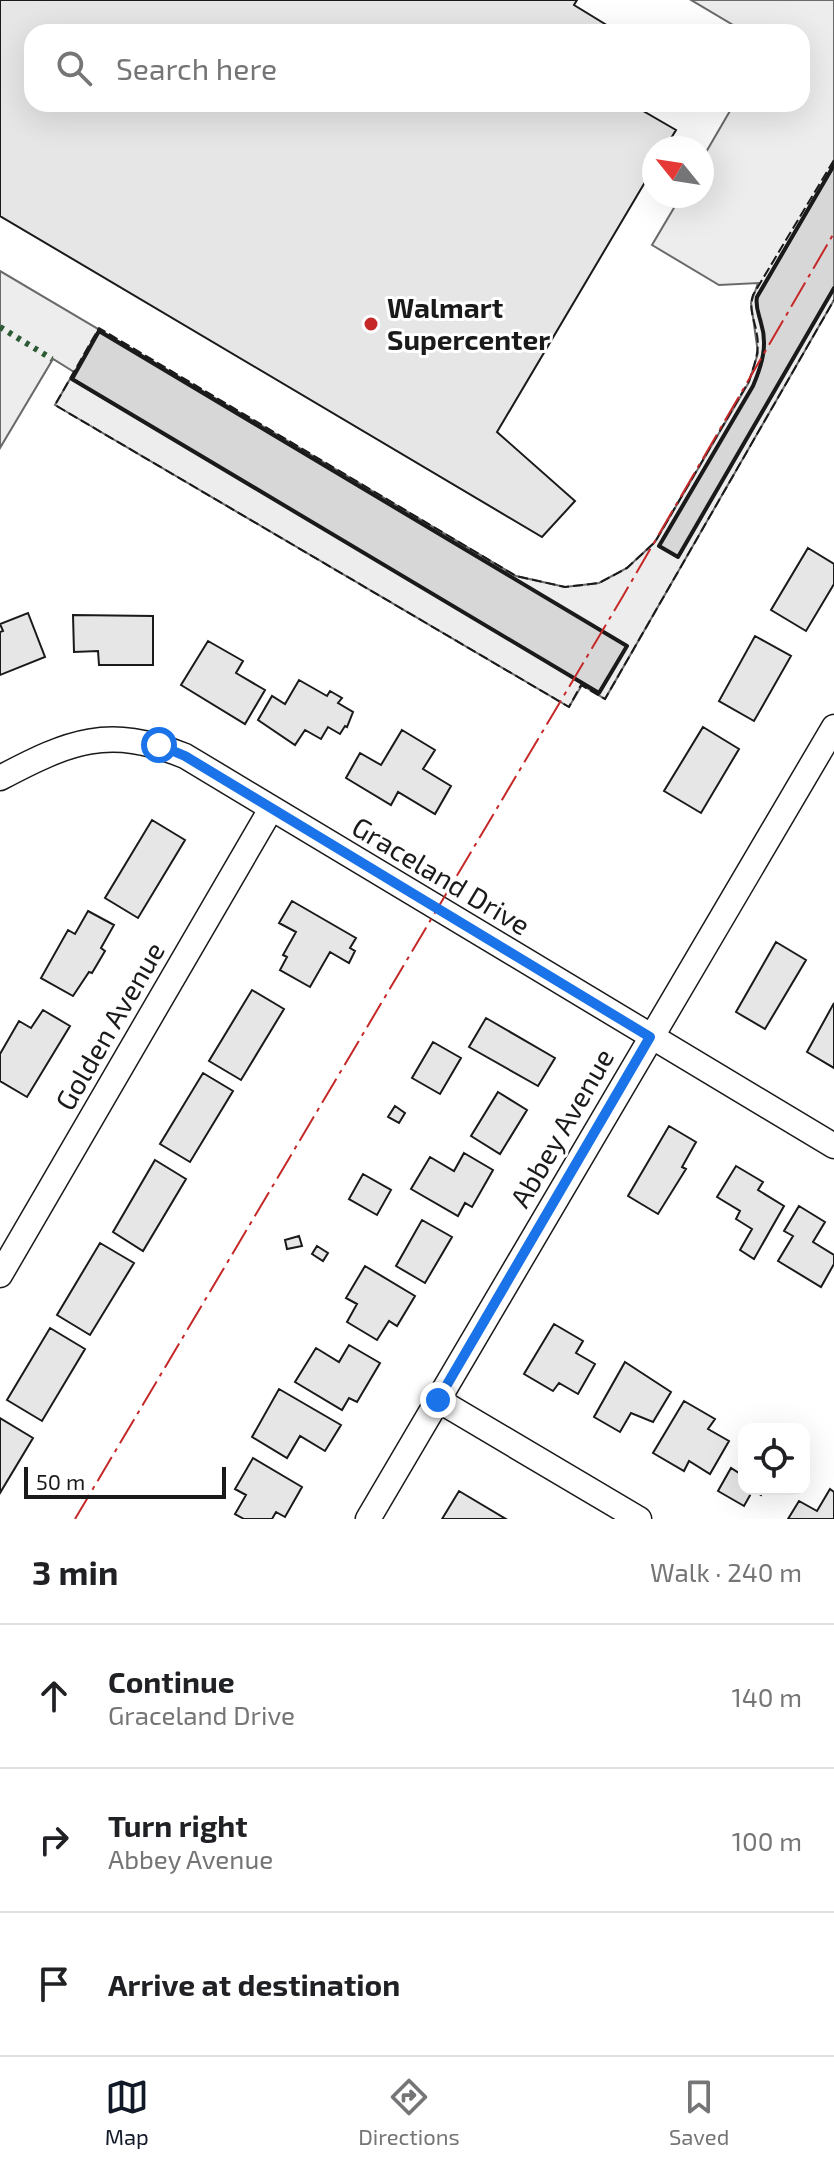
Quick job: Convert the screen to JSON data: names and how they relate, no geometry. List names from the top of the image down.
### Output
{
  "streets": {
    "street": ["Graceland Drive", "Golden Avenue", "Abbey Avenue"]
  },
  "crossings": [
    ["Graceland Drive", "Golden Avenue"],
    ["Graceland Drive", "Abbey Avenue"]
  ],
  "places": ["Walmart Supercenter"],
  "scale_bar": "50 m",
  "north": "top left",
  "page": {
    "search": "Search here",
    "scale": "50 m",
    "heading": ["3 min", "Walk · 240 m"],
    "list": [
      ["Continue", "Graceland Drive", "140 m"],
      ["Turn right", "Abbey Avenue", "100 m"],
      "Arrive at destination"
    ],
    "nav": ["Map", "Directions", "Saved"]
  }
}
